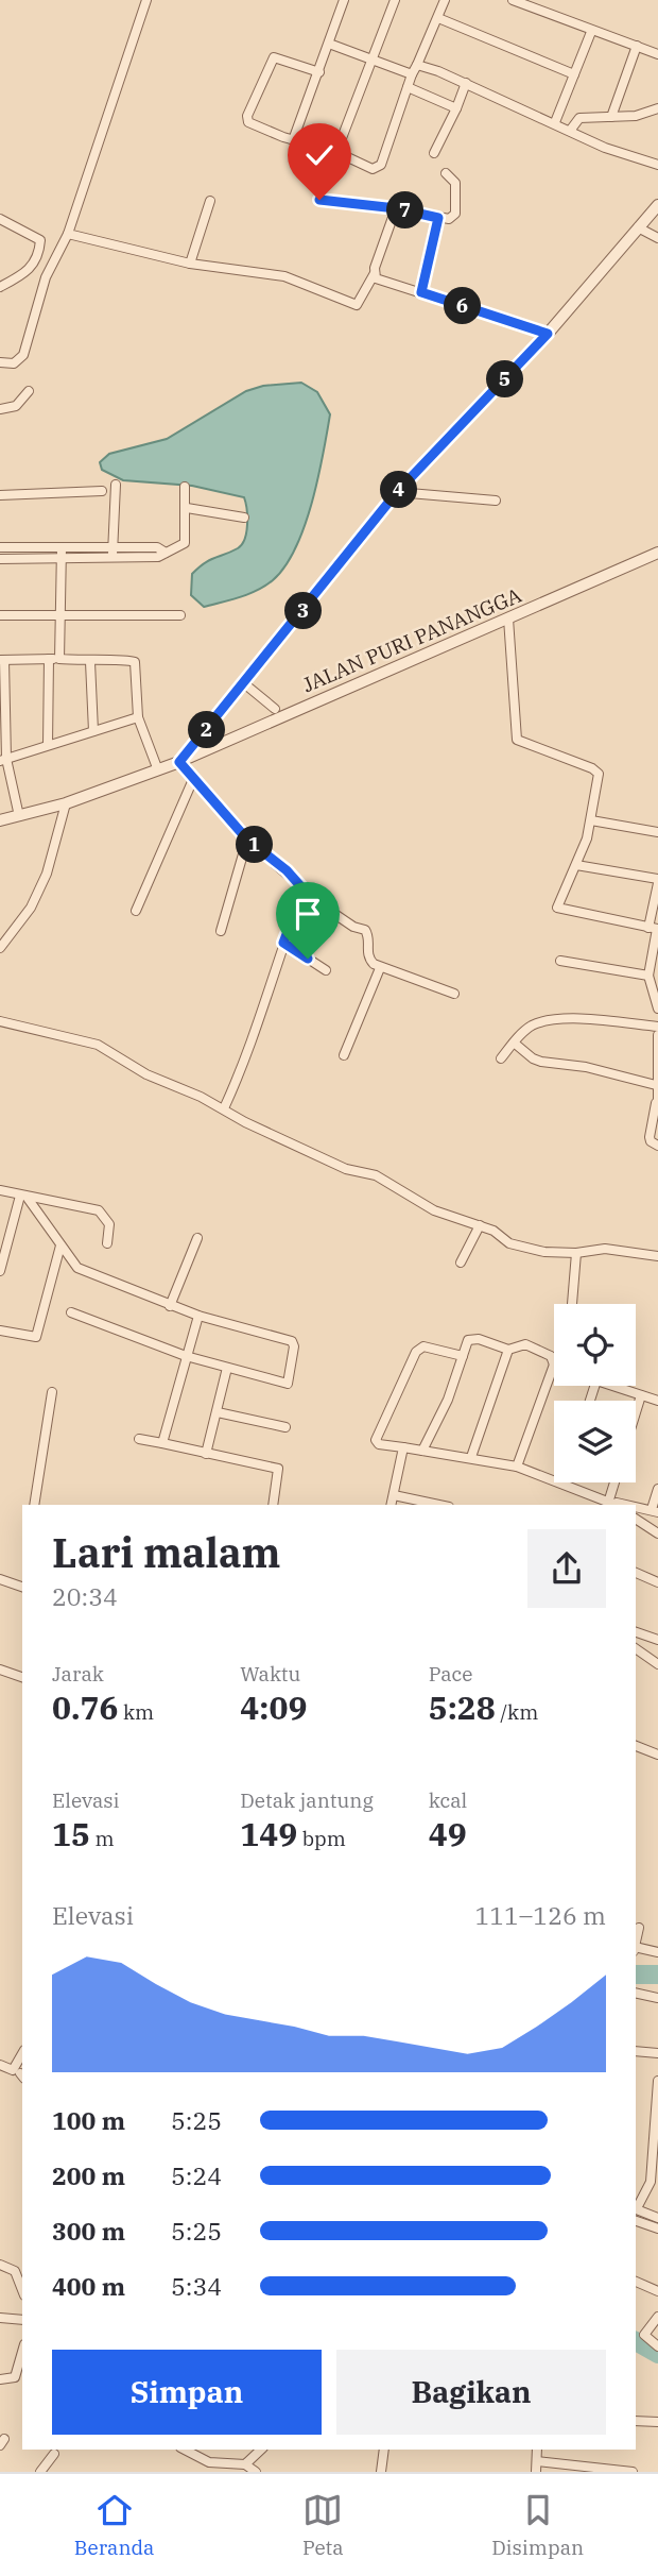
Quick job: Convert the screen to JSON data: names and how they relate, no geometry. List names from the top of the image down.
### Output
{
  "streets": {
    "street": ["JALAN PURI PANANGGA"]
  },
  "page": {
    "pins": [
      "7",
      "6",
      "5",
      "4",
      "3",
      "2",
      "1"
    ],
    "heading": ["Lari malam", "20:34"],
    "stats": [
      ["Jarak", "0.76 km"],
      ["Waktu", "4:09"],
      ["Pace", "5:28 /km"],
      ["Elevasi", "15 m"],
      ["Detak jantung", "149 bpm"],
      ["kcal", "49"]
    ],
    "chart": ["Elevasi", "111–126 m"],
    "list": [
      {
        "name": "100 m",
        "note": "5:25"
      },
      {
        "name": "200 m",
        "note": "5:24"
      },
      {
        "name": "300 m",
        "note": "5:25"
      },
      {
        "name": "400 m",
        "note": "5:34"
      }
    ],
    "buttons": ["Simpan", "Bagikan"],
    "tabs": ["Beranda", "Peta", "Disimpan"]
  }
}
